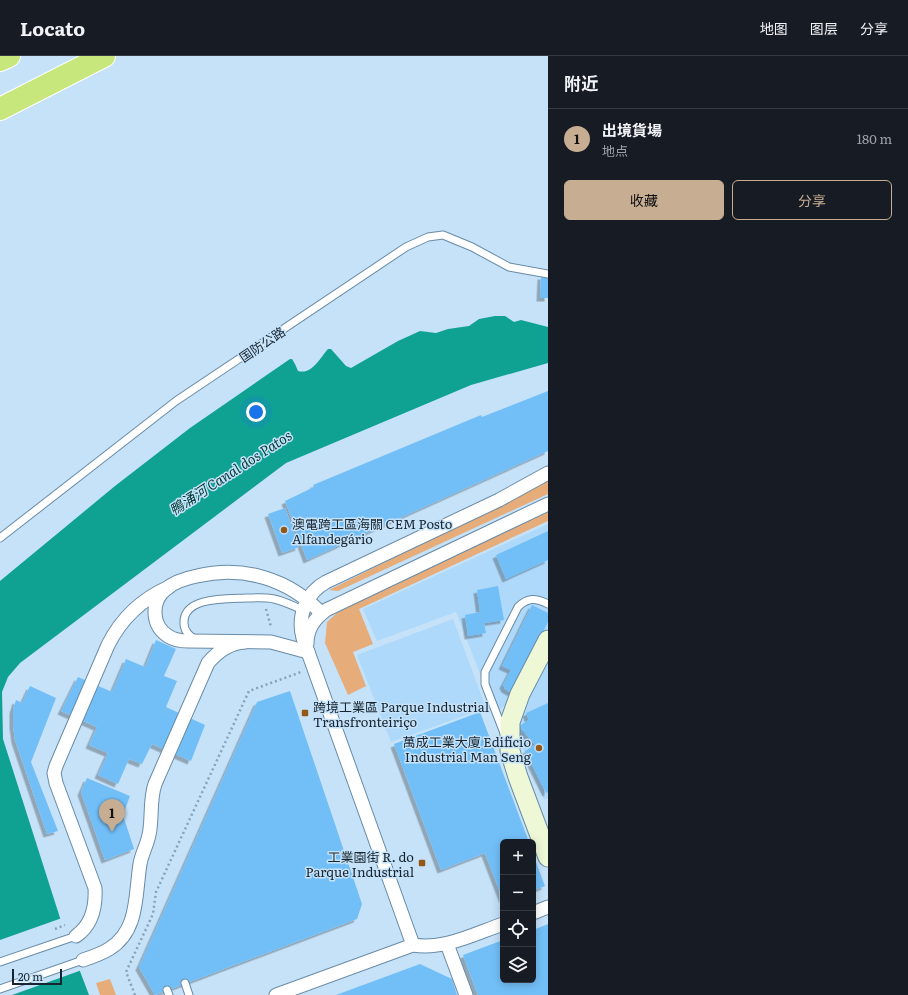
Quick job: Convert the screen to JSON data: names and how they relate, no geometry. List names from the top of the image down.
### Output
{
  "streets": {
    "lane": ["国防公路"]
  },
  "water": ["鴨涌河 Canal dos Patos"],
  "places": {
    "other": ["澳電跨工區海關 CEM Posto Alfandegário", "萬成工業大廈 Edifício Industrial Man Seng"],
    "transit": ["跨境工業區 Parque Industrial Transfronteiriço", "工業園街 R. do Parque Industrial"]
  },
  "scale_bar": "20 m",
  "page": {
    "header": "Locato",
    "nav": ["地图", "图层", "分享"],
    "heading": "附近",
    "list": [
      {
        "mark": "1",
        "name": "出境貨場",
        "note": "地点",
        "value": "180 m"
      }
    ],
    "buttons": ["收藏", "分享"],
    "pins": "1",
    "map_buttons": ["+", "−"],
    "scale": "20 m"
  }
}
